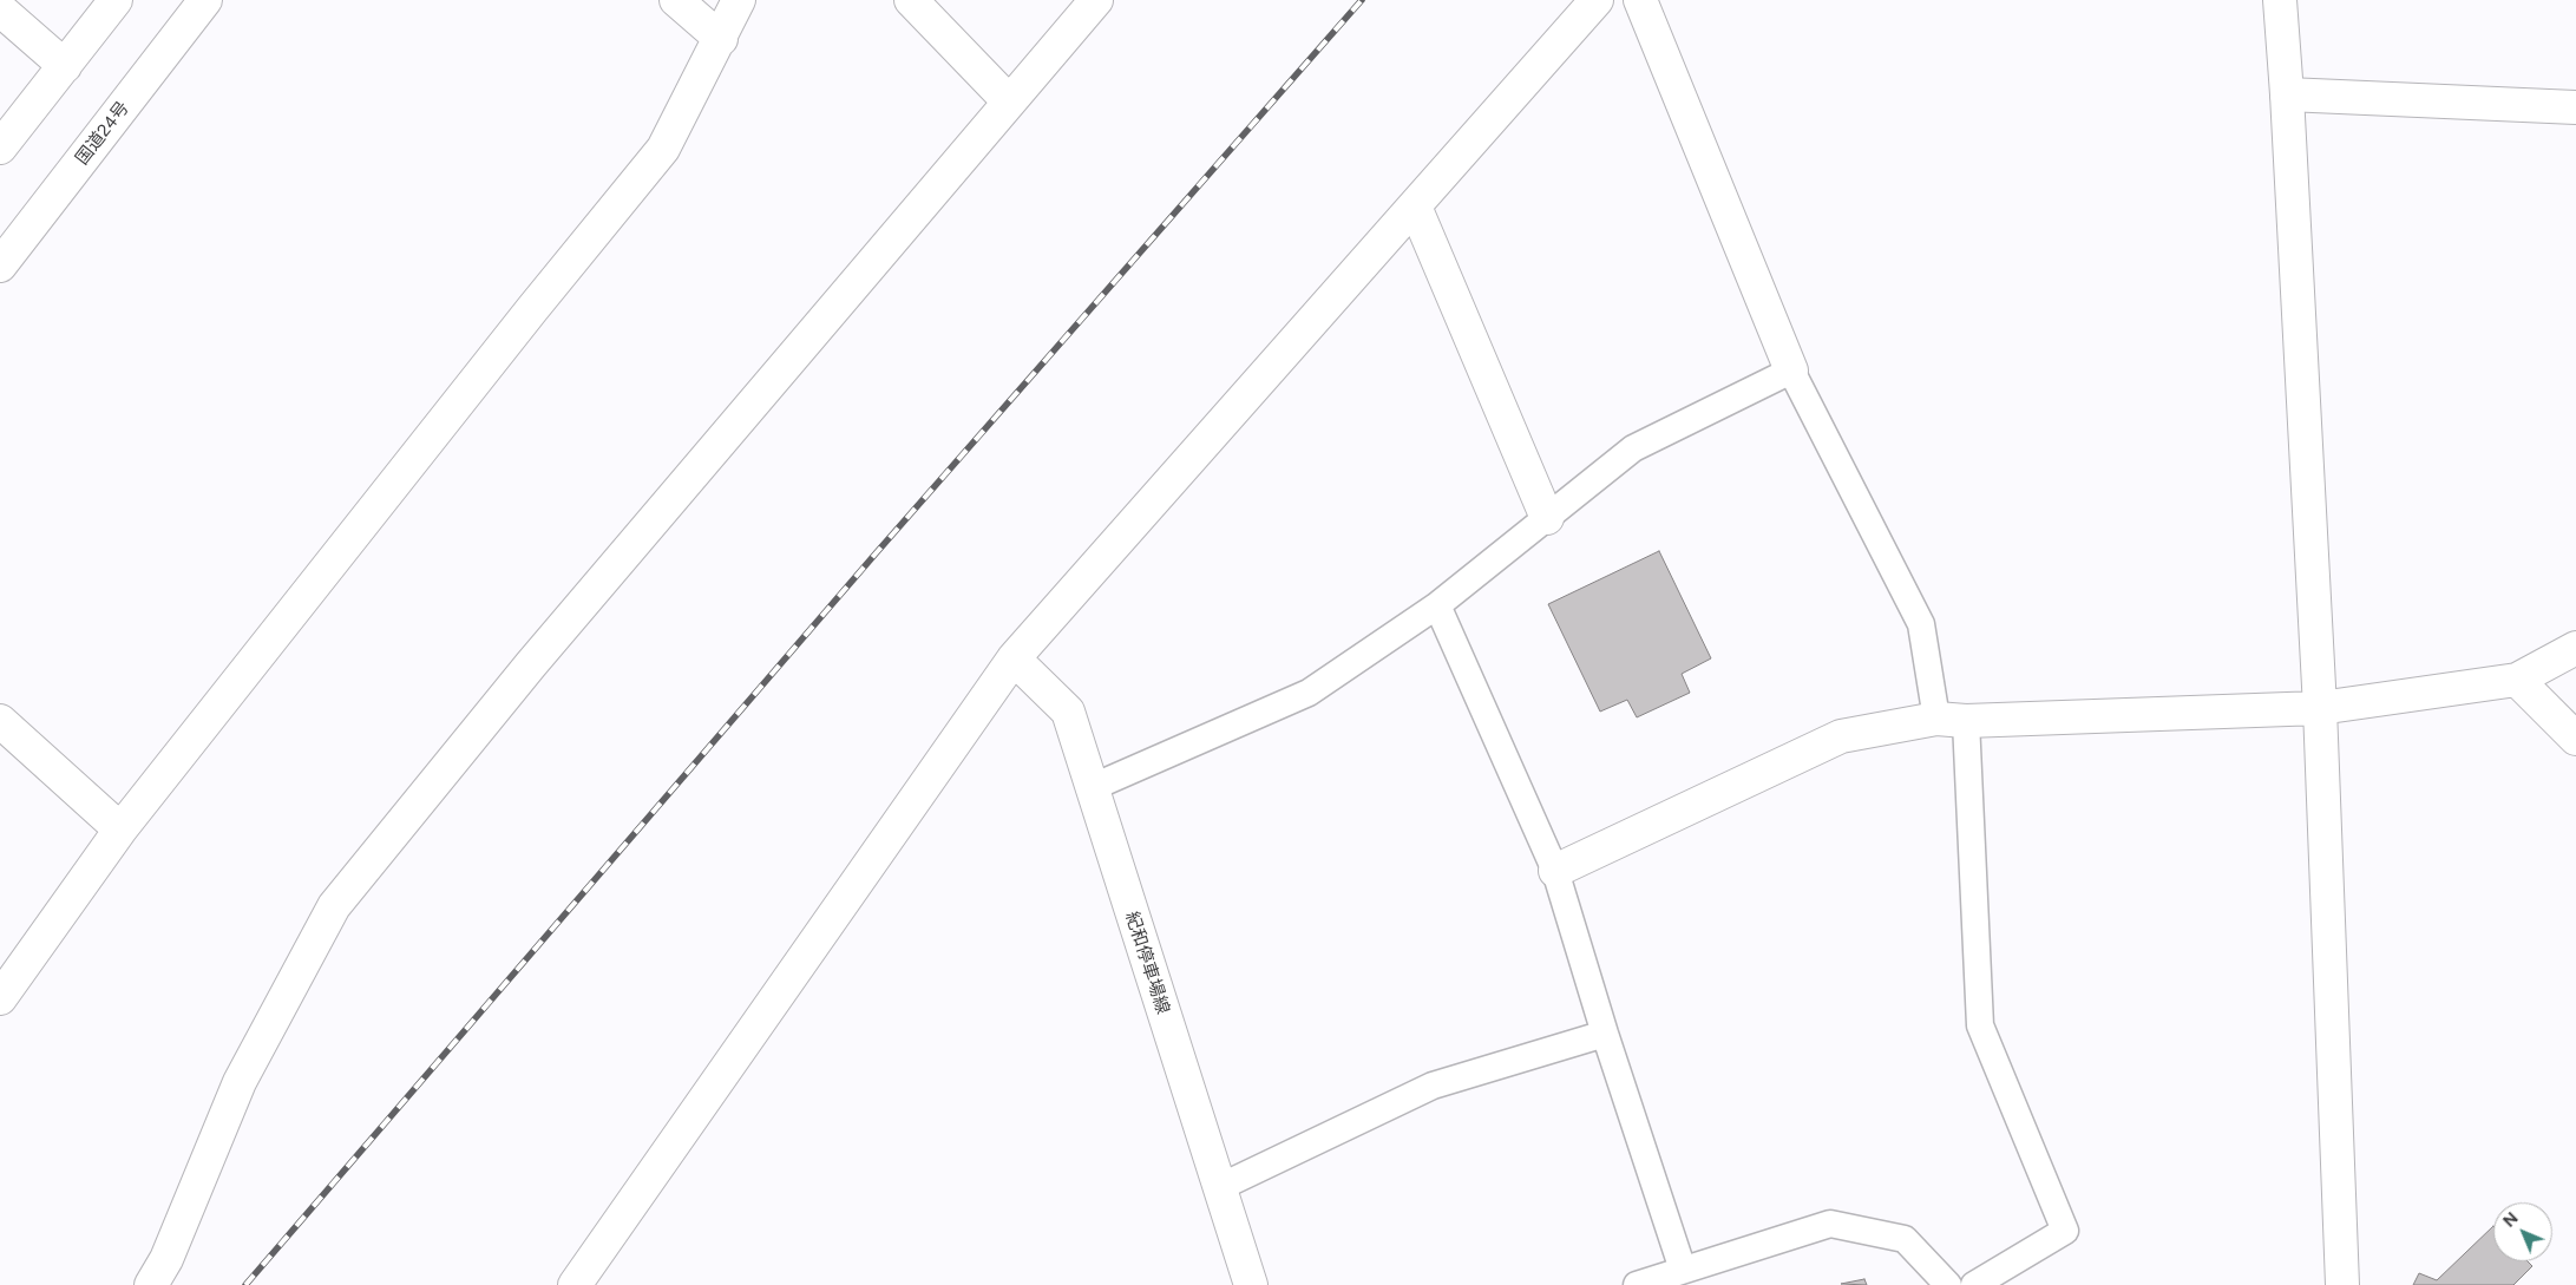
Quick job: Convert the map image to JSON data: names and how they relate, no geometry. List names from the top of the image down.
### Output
{
  "streets": {
    "main road": ["国道24号", "紀和停車場線"]
  },
  "north": "top left"
}
